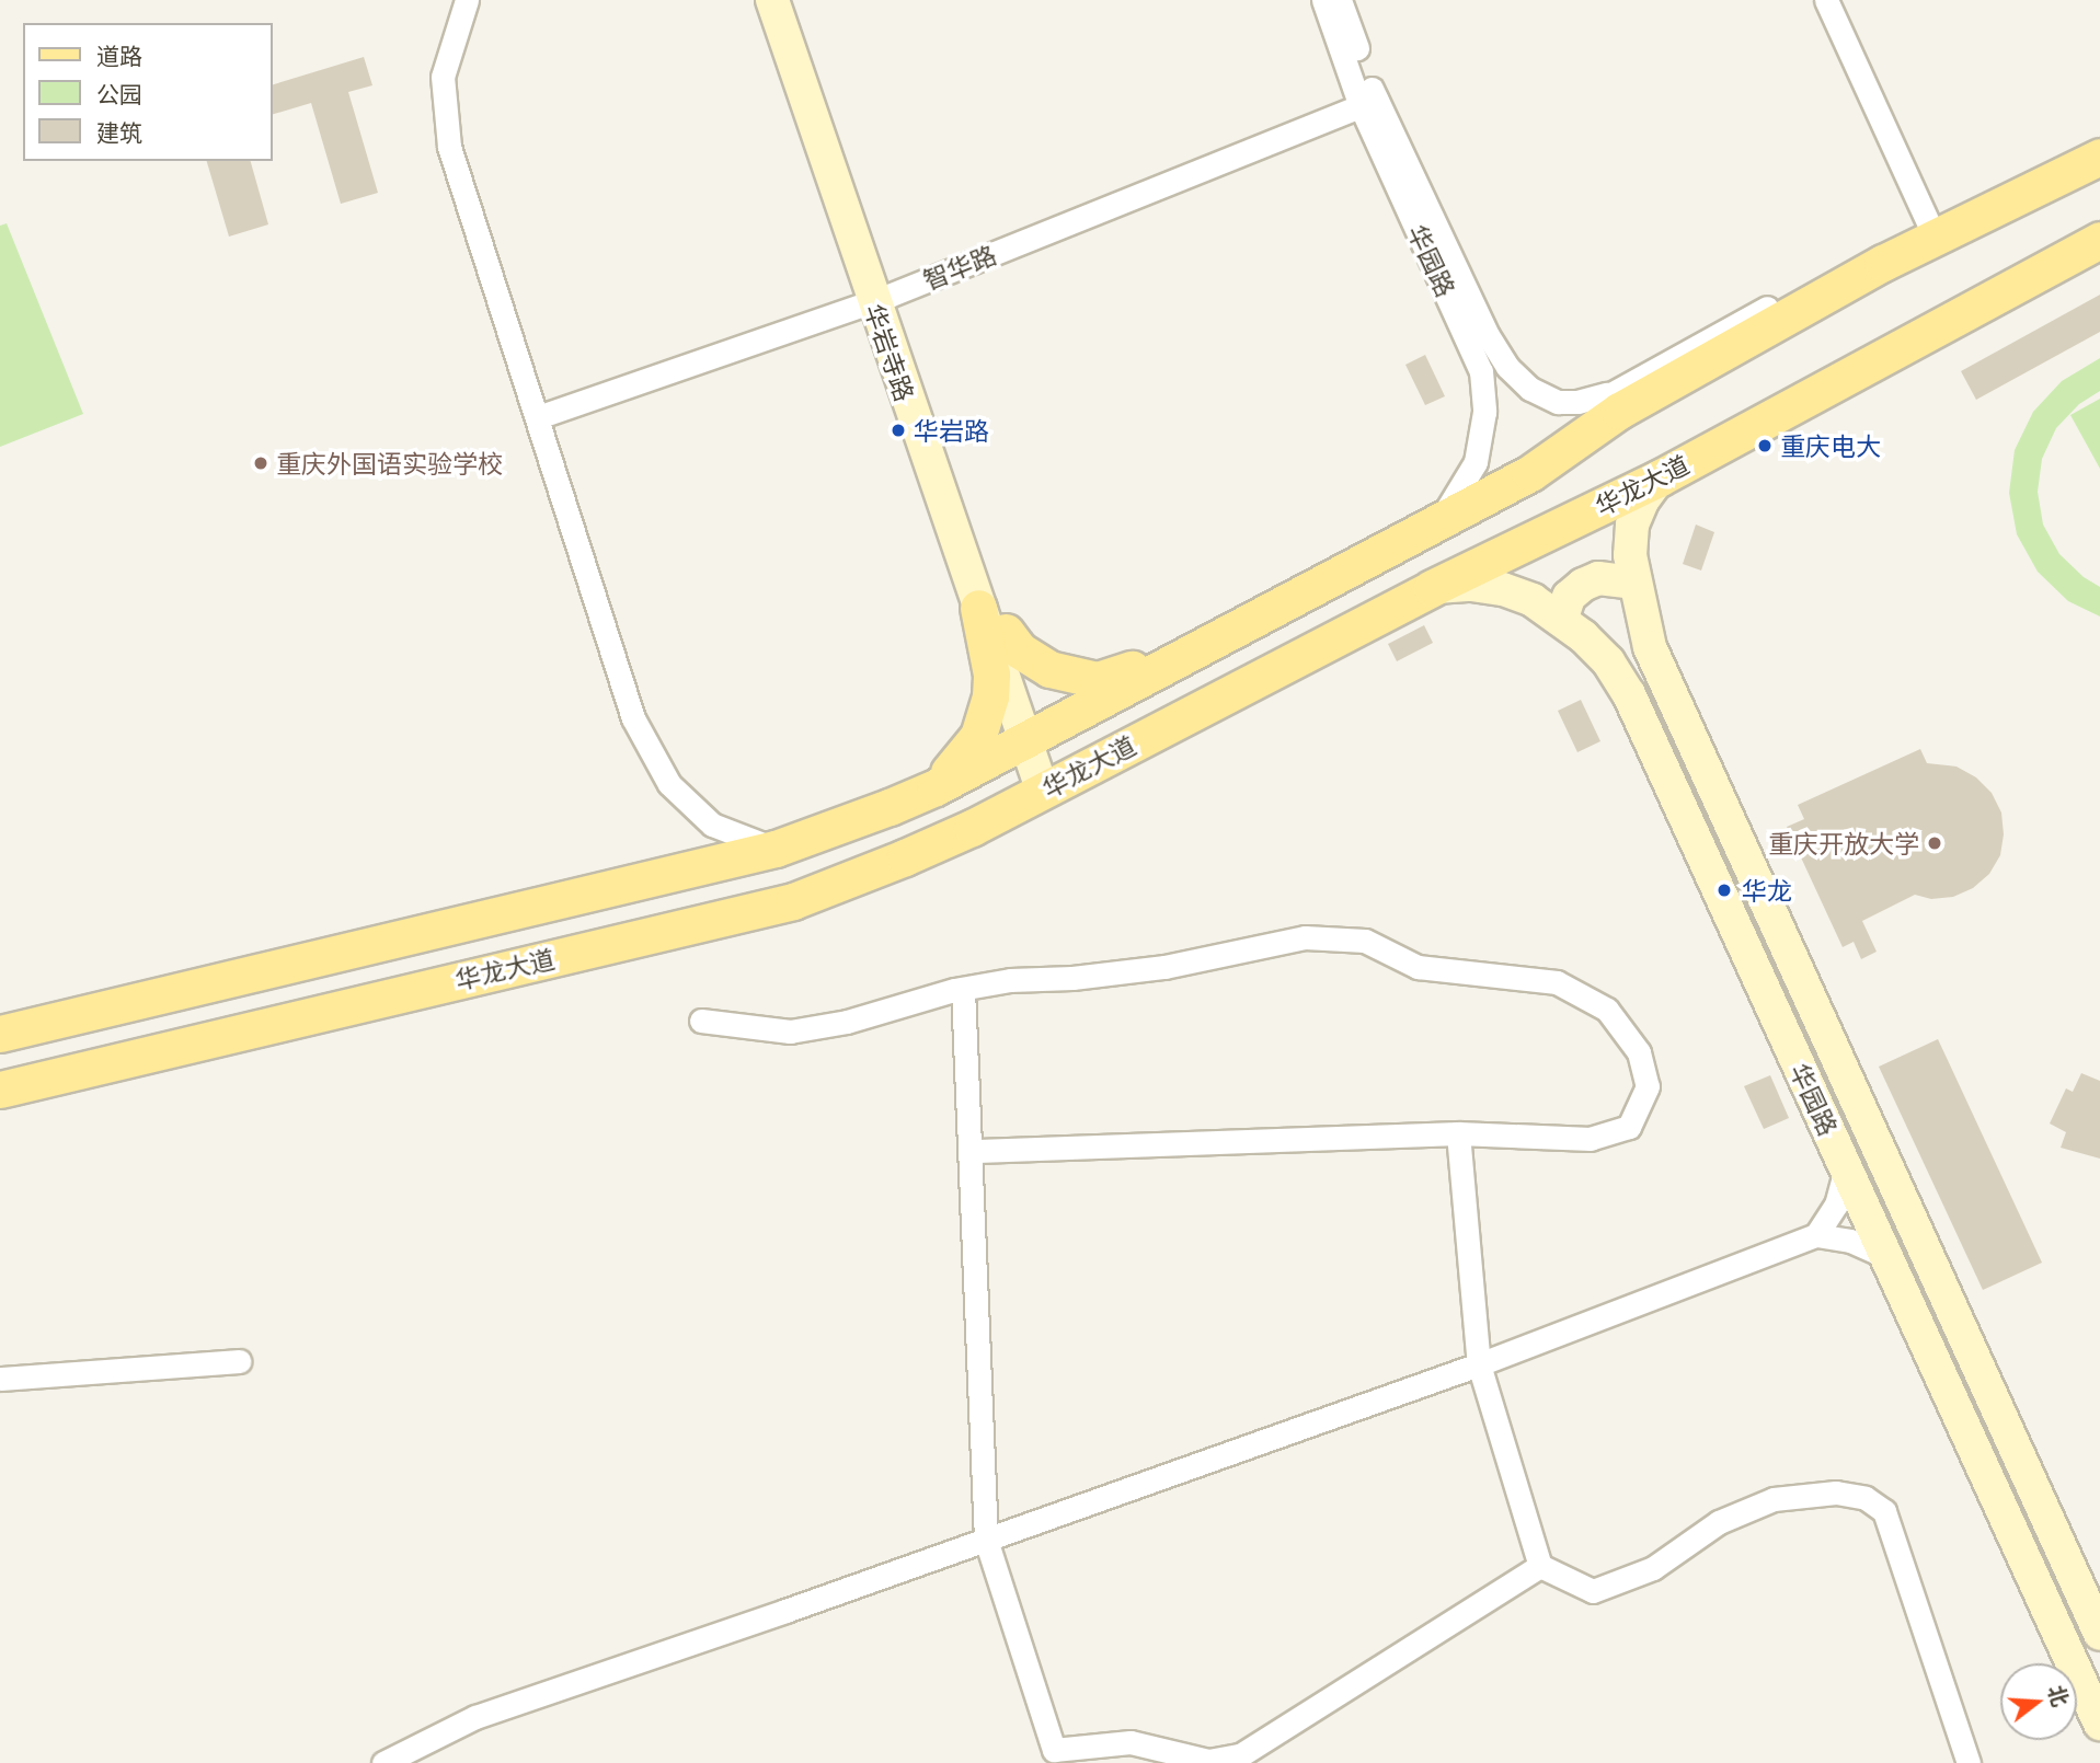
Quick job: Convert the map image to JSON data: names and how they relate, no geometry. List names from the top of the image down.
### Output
{
  "streets": {
    "main road": ["华园路", "华岩寺路", "华龙大道"],
    "street": ["智华路"]
  },
  "crossings": [
    ["华园路", "智华路"],
    ["华园路", "华龙大道"],
    ["智华路", "华岩寺路"],
    ["华岩寺路", "华龙大道"]
  ],
  "places": [
    "华岩路",
    "重庆电大",
    "重庆外国语实验学校",
    "重庆开放大学",
    "华龙"
  ],
  "legend": ["道路", "公园", "建筑"],
  "north": "right"
}
